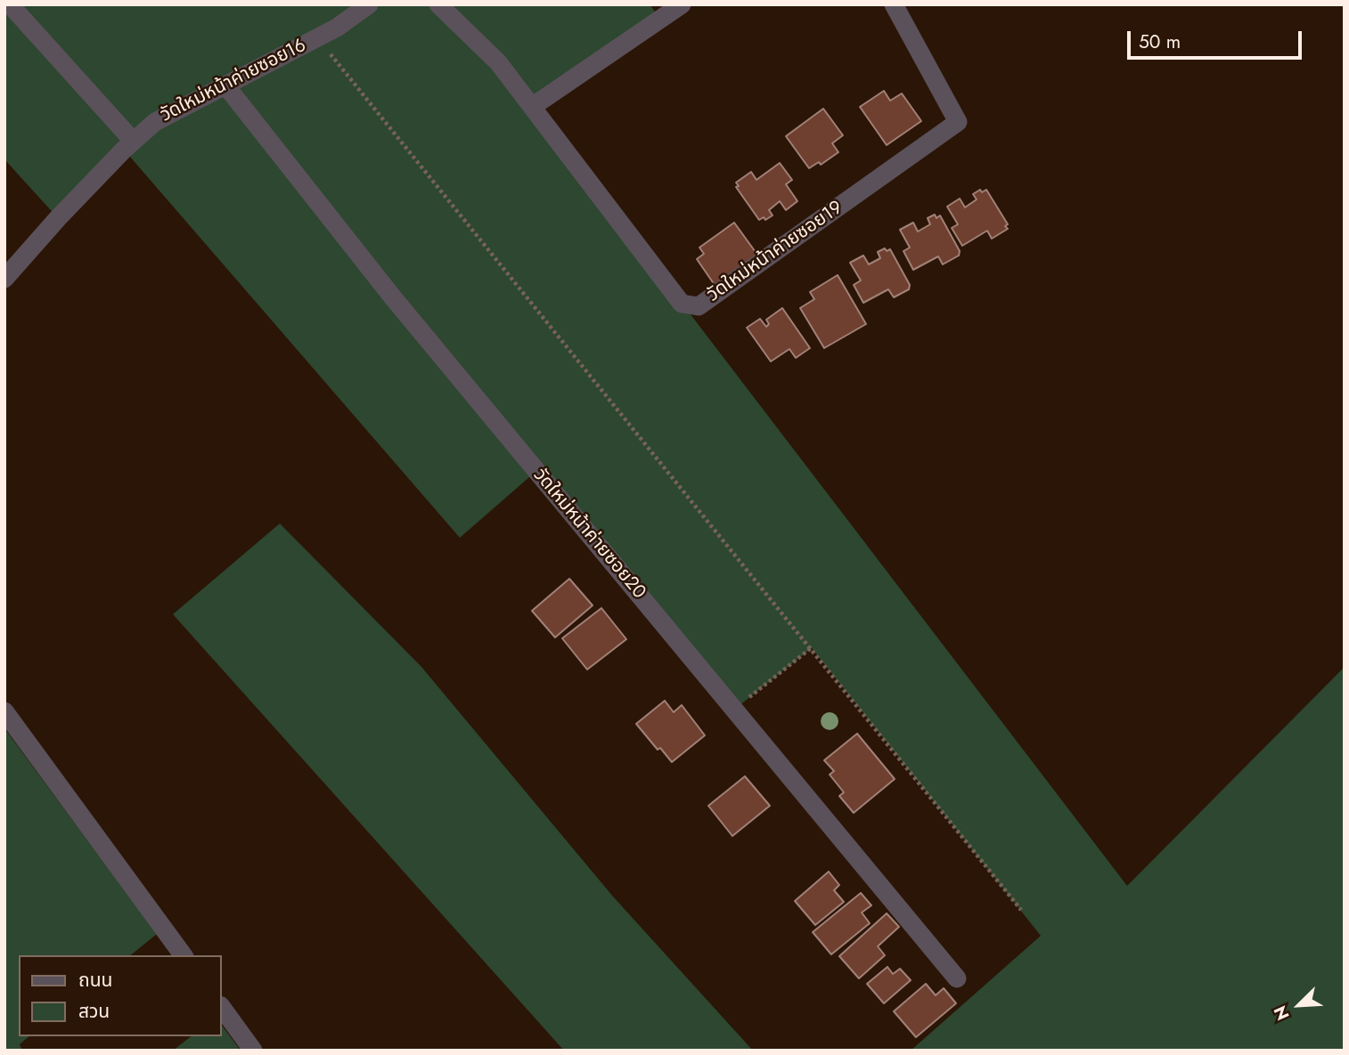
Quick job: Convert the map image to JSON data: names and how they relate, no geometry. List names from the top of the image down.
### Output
{
  "streets": {
    "street": ["วัดใหม่หน้าค่ายซอย16", "วัดใหม่หน้าค่ายซอย19", "วัดใหม่หน้าค่ายซอย20"]
  },
  "crossings": [
    ["วัดใหม่หน้าค่ายซอย16", "วัดใหม่หน้าค่ายซอย20"]
  ],
  "legend": ["ถนน", "สวน"],
  "scale_bar": "50 m",
  "north": "bottom left"
}
